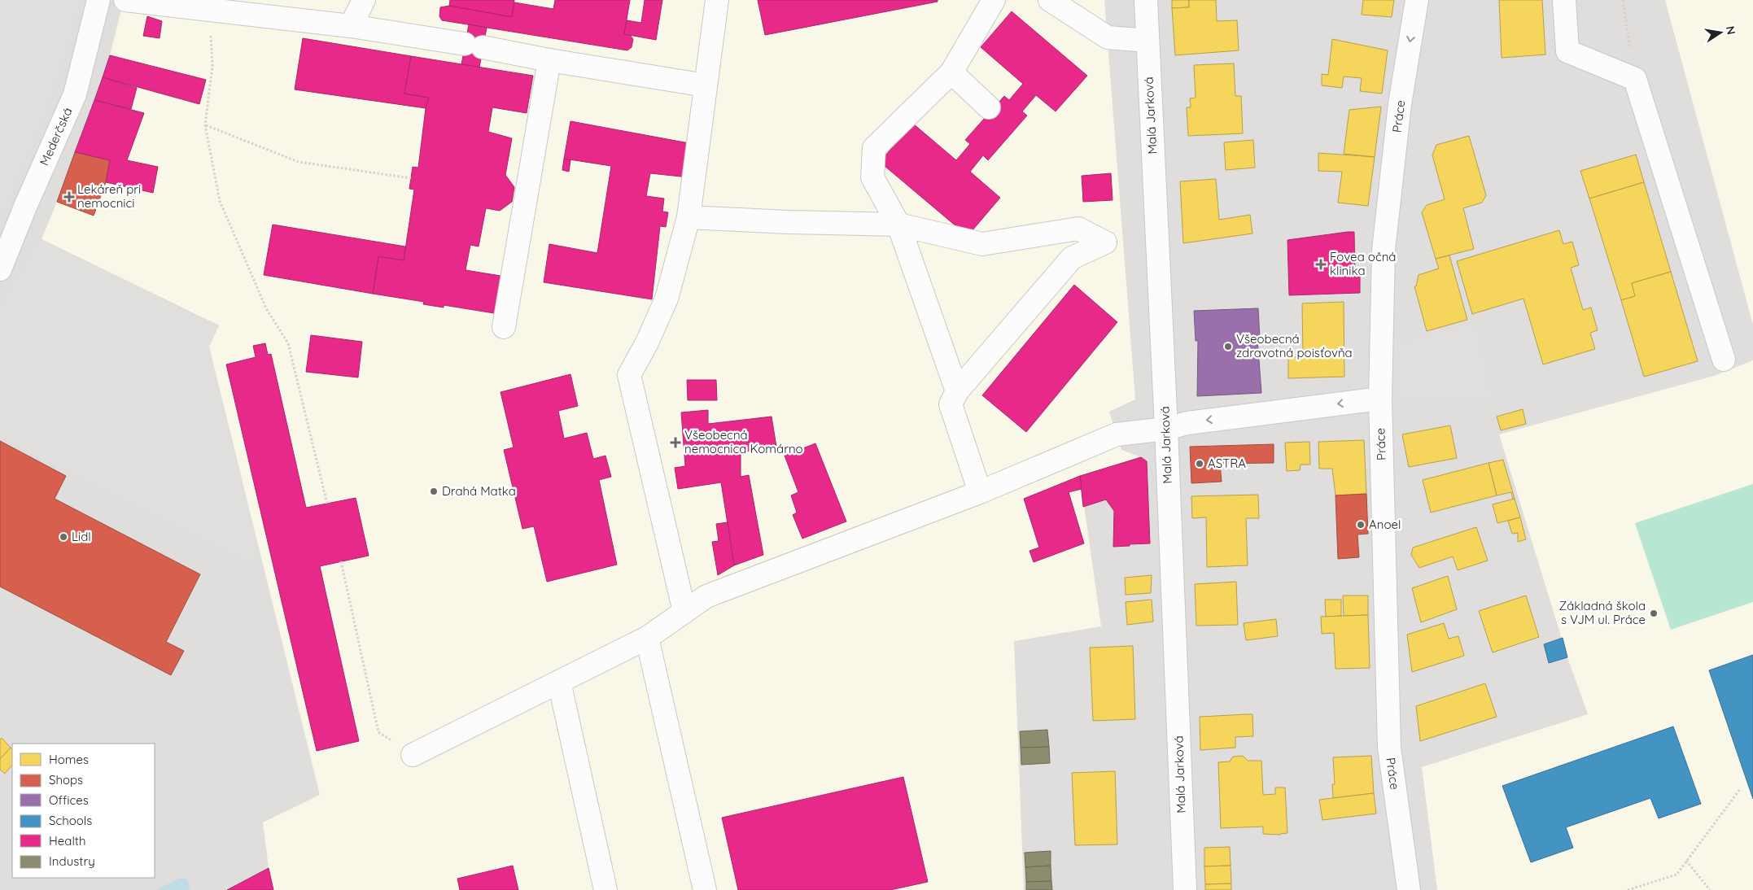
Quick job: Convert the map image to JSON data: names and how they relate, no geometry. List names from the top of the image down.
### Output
{
  "streets": {
    "street": ["Malá Jarková", "Práce", "Mederčská"]
  },
  "one_way": ["Práce"],
  "places": {
    "health": ["Lekáreň pri nemocnici", "Fovea očná klinika", "Všeobecná nemocnica Komárno"],
    "other": [
      "Všeobecná zdravotná poisťovňa",
      "ASTRA",
      "Drahá Matka",
      "Anoel",
      "Lidl",
      "Základná škola s VJM ul. Práce"
    ]
  },
  "legend": [
    "Homes",
    "Shops",
    "Offices",
    "Schools",
    "Health",
    "Industry"
  ],
  "north": "right"
}
